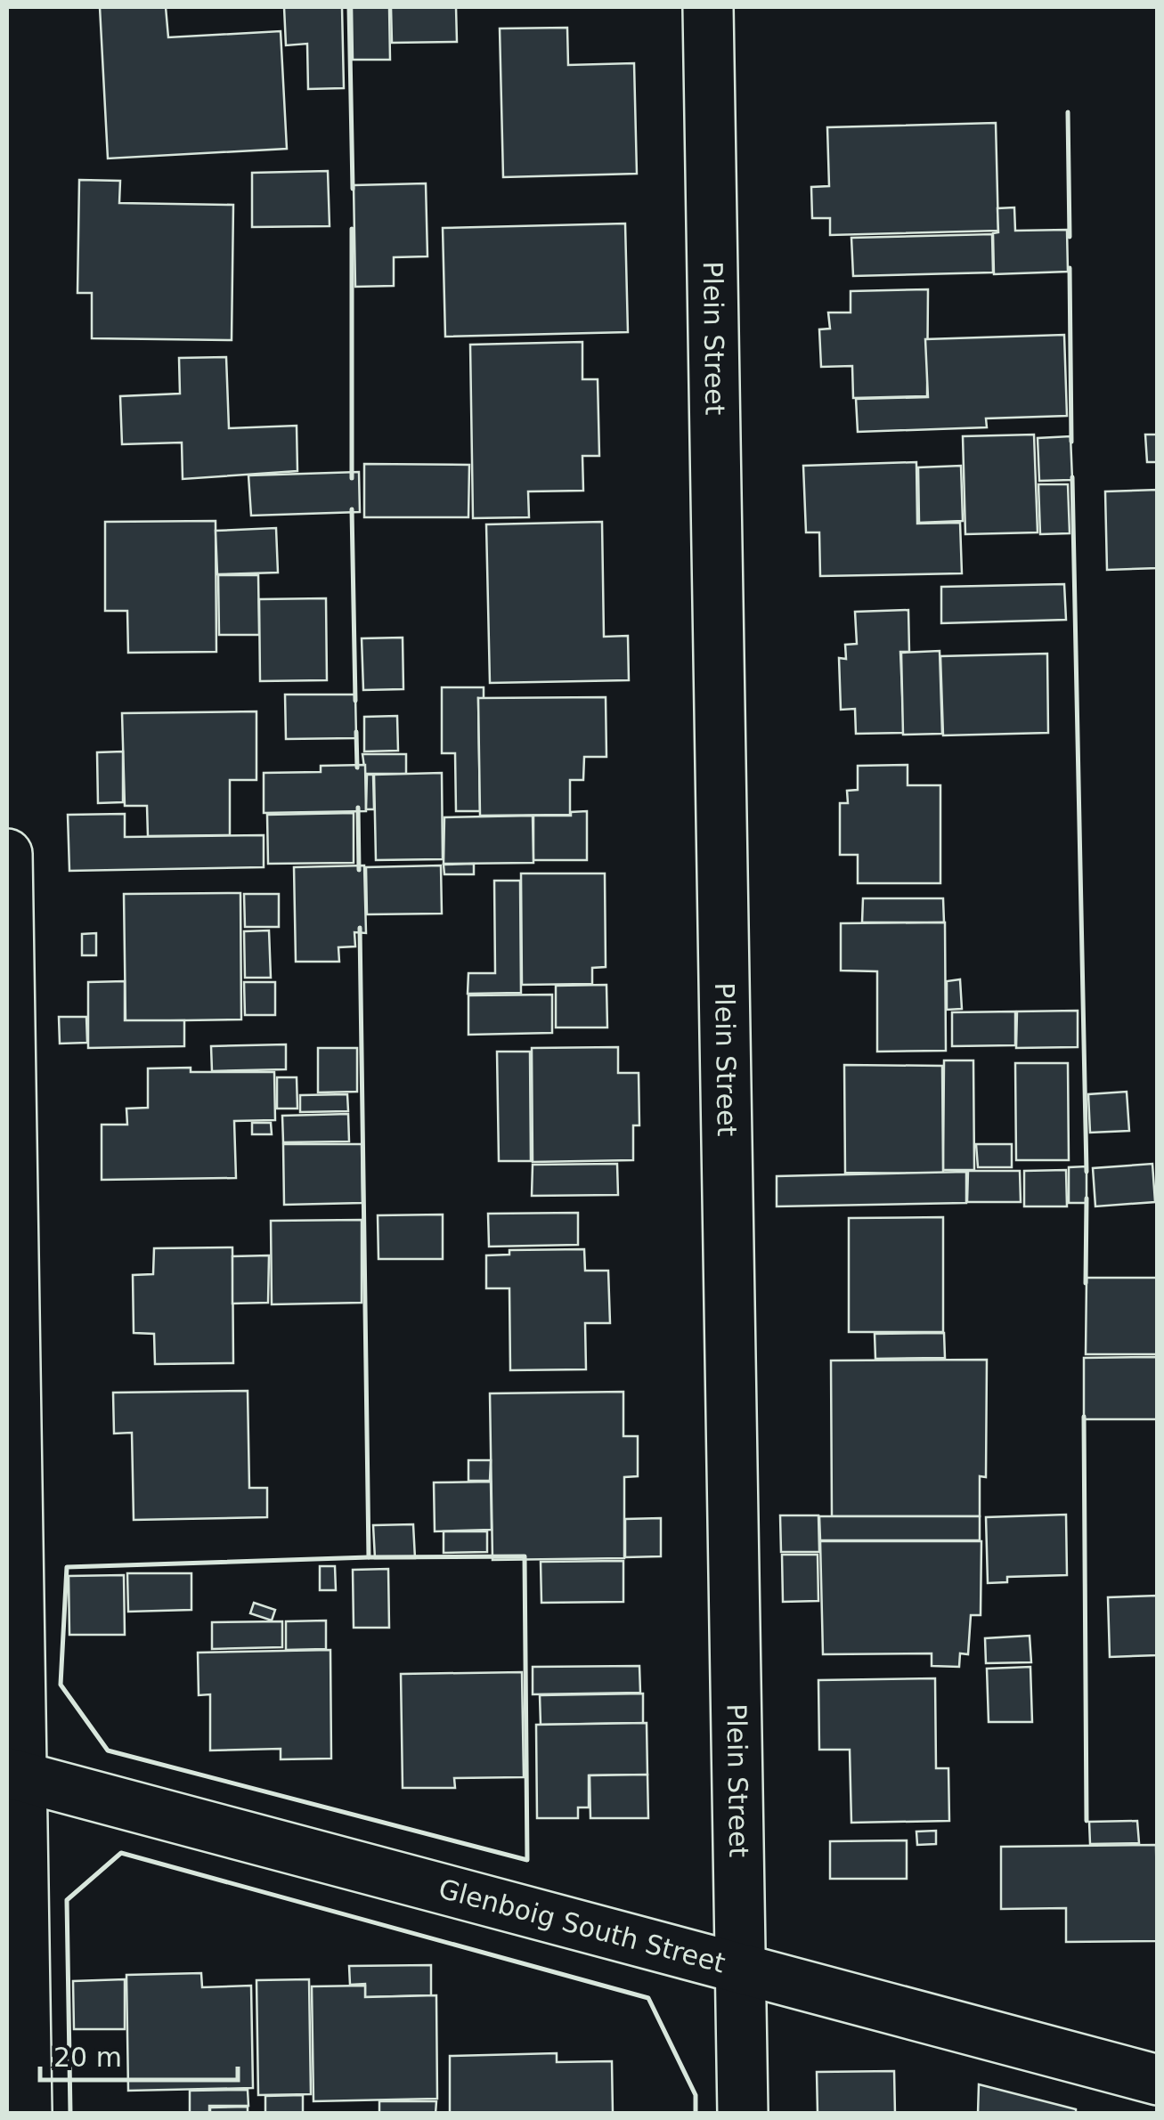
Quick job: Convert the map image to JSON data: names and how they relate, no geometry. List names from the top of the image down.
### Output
{
  "streets": {
    "street": ["Plein Street", "Glenboig South Street"]
  },
  "crossings": [
    ["Plein Street", "Glenboig South Street"]
  ],
  "scale_bar": "20 m"
}
